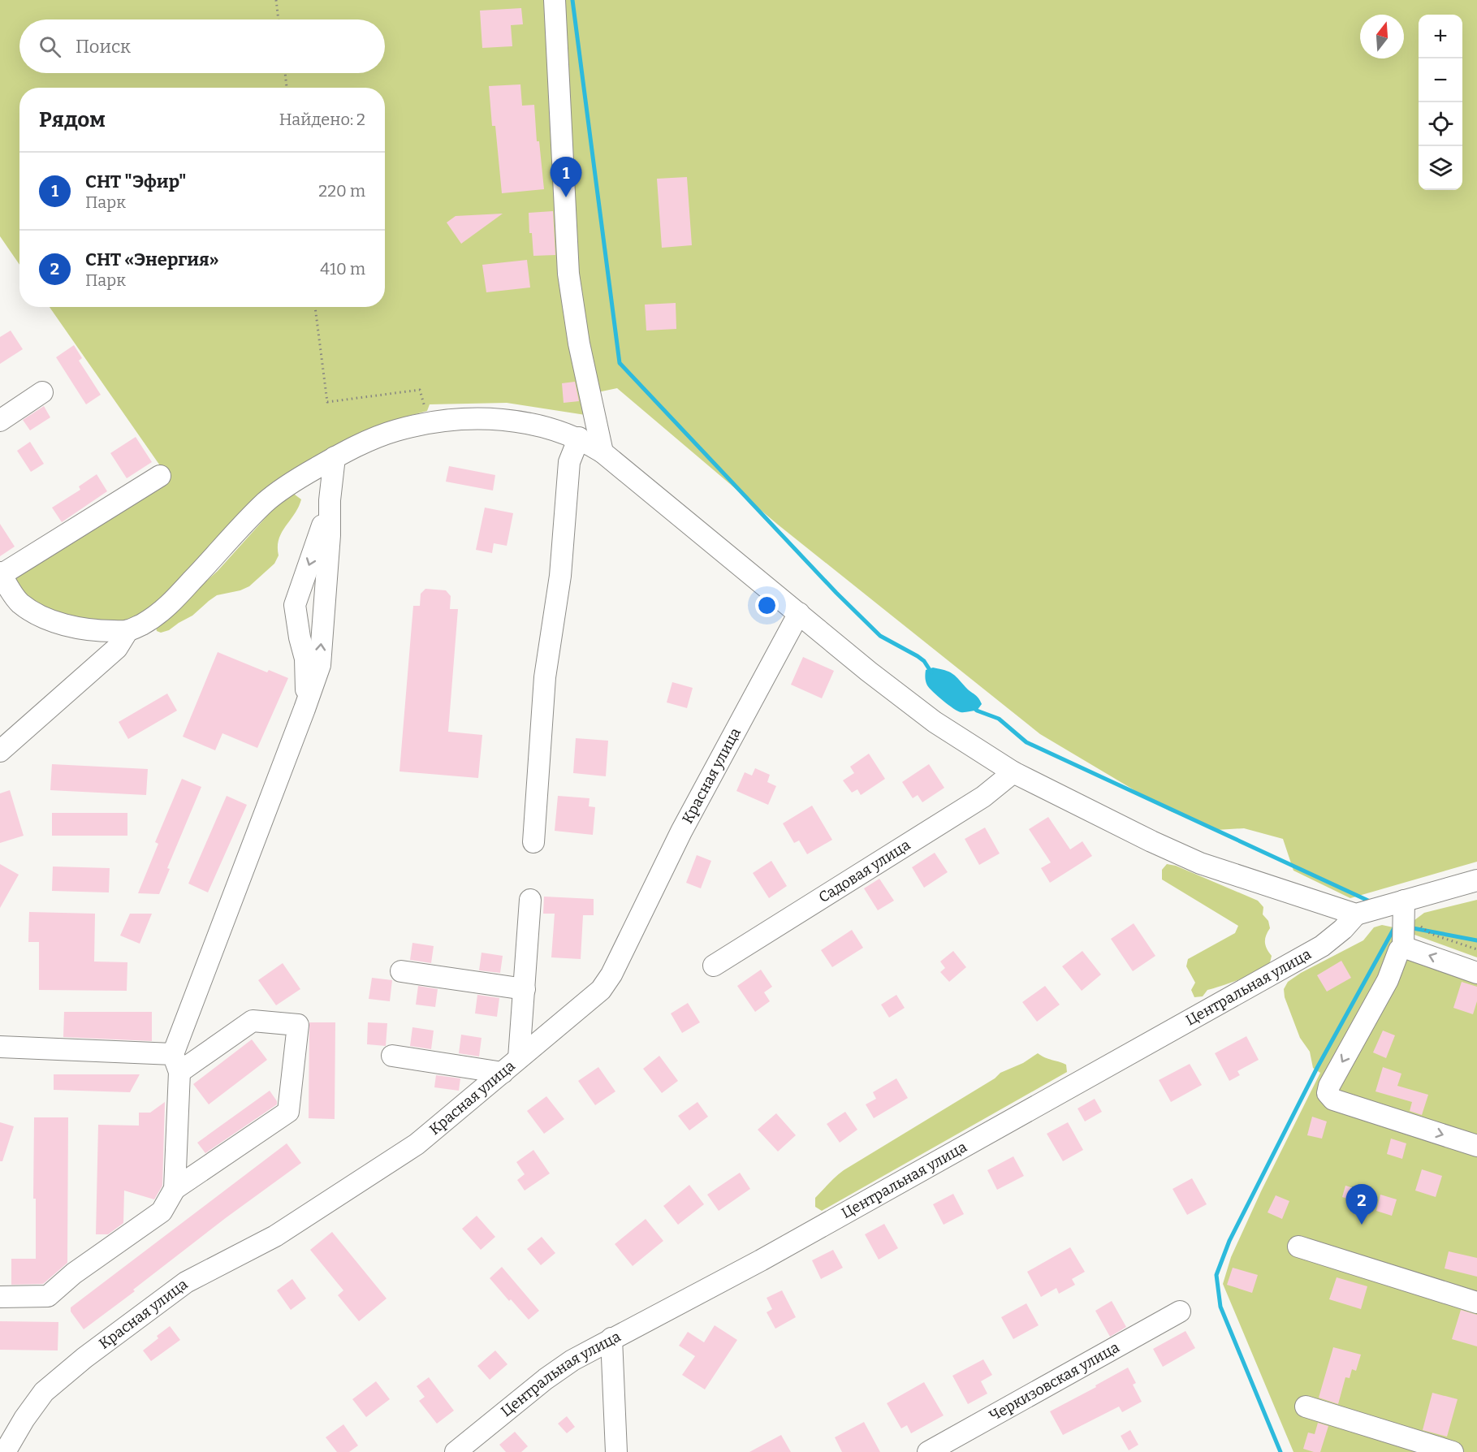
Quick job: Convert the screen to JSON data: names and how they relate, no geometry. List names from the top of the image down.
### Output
{
  "streets": {
    "street": [
      "Красная улица",
      "Садовая улица",
      "Центральная улица",
      "Черкизовская улица"
    ]
  },
  "north": "top",
  "page": {
    "map_buttons": ["+", "−"],
    "search": "Поиск",
    "heading": ["Рядом", "Найдено: 2"],
    "list": [
      {
        "mark": "1",
        "name": "СНТ \"Эфир\"",
        "note": "Парк",
        "value": "220 m"
      },
      {
        "mark": "2",
        "name": "СНТ «Энергия»",
        "note": "Парк",
        "value": "410 m"
      }
    ],
    "pins": ["1", "2"]
  }
}
